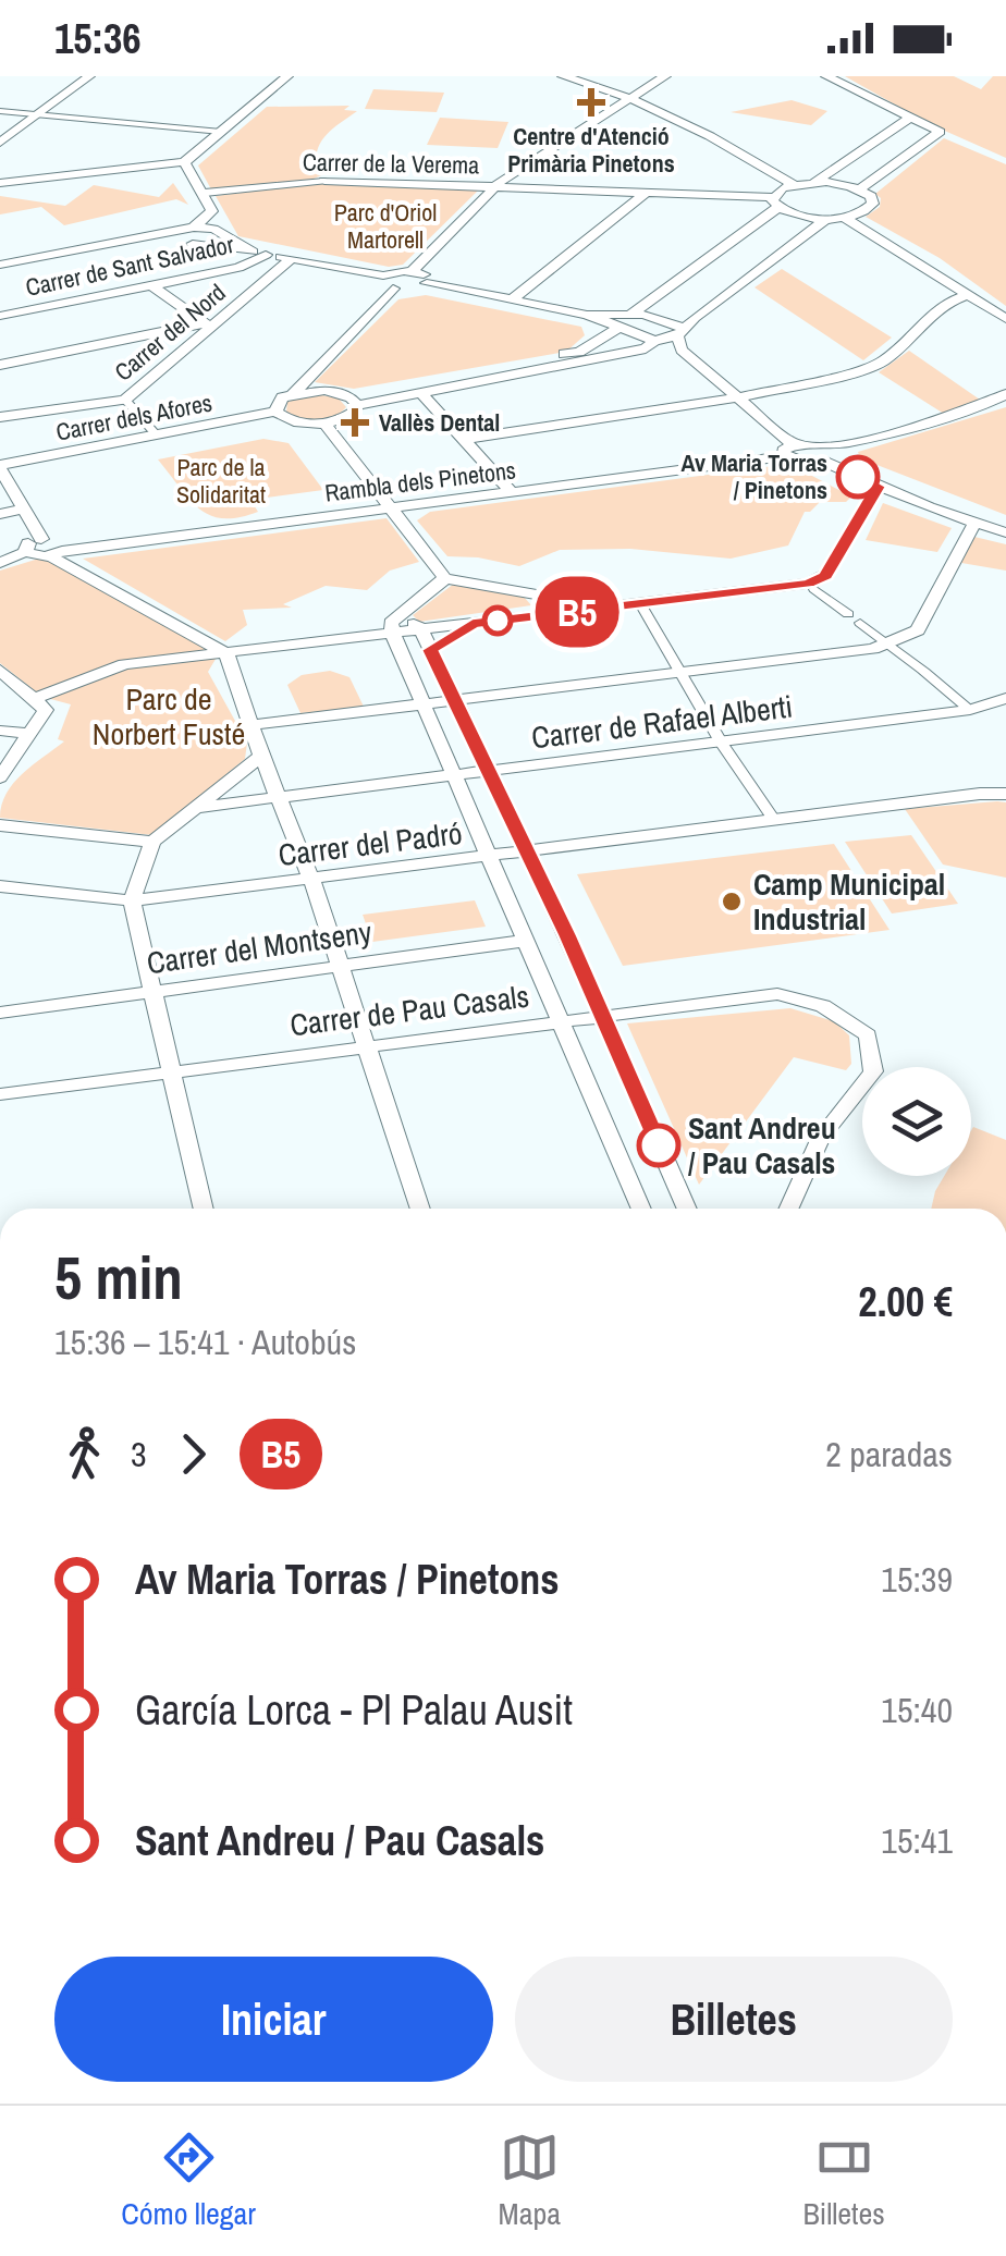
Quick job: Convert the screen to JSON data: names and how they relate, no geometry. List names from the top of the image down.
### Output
{
  "streets": {
    "street": [
      "Carrer de la Verema",
      "Carrer de Sant Salvador",
      "Carrer del Nord",
      "Carrer dels Afores",
      "Rambla dels Pinetons",
      "Carrer de Rafael Alberti",
      "Carrer del Padró",
      "Carrer del Montseny",
      "Carrer de Pau Casals"
    ]
  },
  "parks": ["Parc d'Oriol Martorell", "Parc de la Solidaritat", "Parc de Norbert Fusté"],
  "places": {
    "health": ["Centre d'Atenció Primària Pinetons", "Vallès Dental"],
    "other": ["Av Maria Torras / Pinetons", "Camp Municipal Industrial", "Sant Andreu / Pau Casals"]
  },
  "lines": ["bus line B5"],
  "page": {
    "status": "15:36",
    "on_map": "B5",
    "heading": ["5 min", "15:36 – 15:41 · Autobús", "2.00 €"],
    "legs": ["3", "B5", "2 paradas"],
    "list": [
      {
        "name": "Av Maria Torras / Pinetons",
        "value": "15:39"
      },
      {
        "name": "García Lorca - Pl Palau Ausit",
        "value": "15:40"
      },
      {
        "name": "Sant Andreu / Pau Casals",
        "value": "15:41"
      }
    ],
    "buttons": ["Iniciar", "Billetes"],
    "tabs": ["Cómo llegar", "Mapa", "Billetes"]
  }
}
